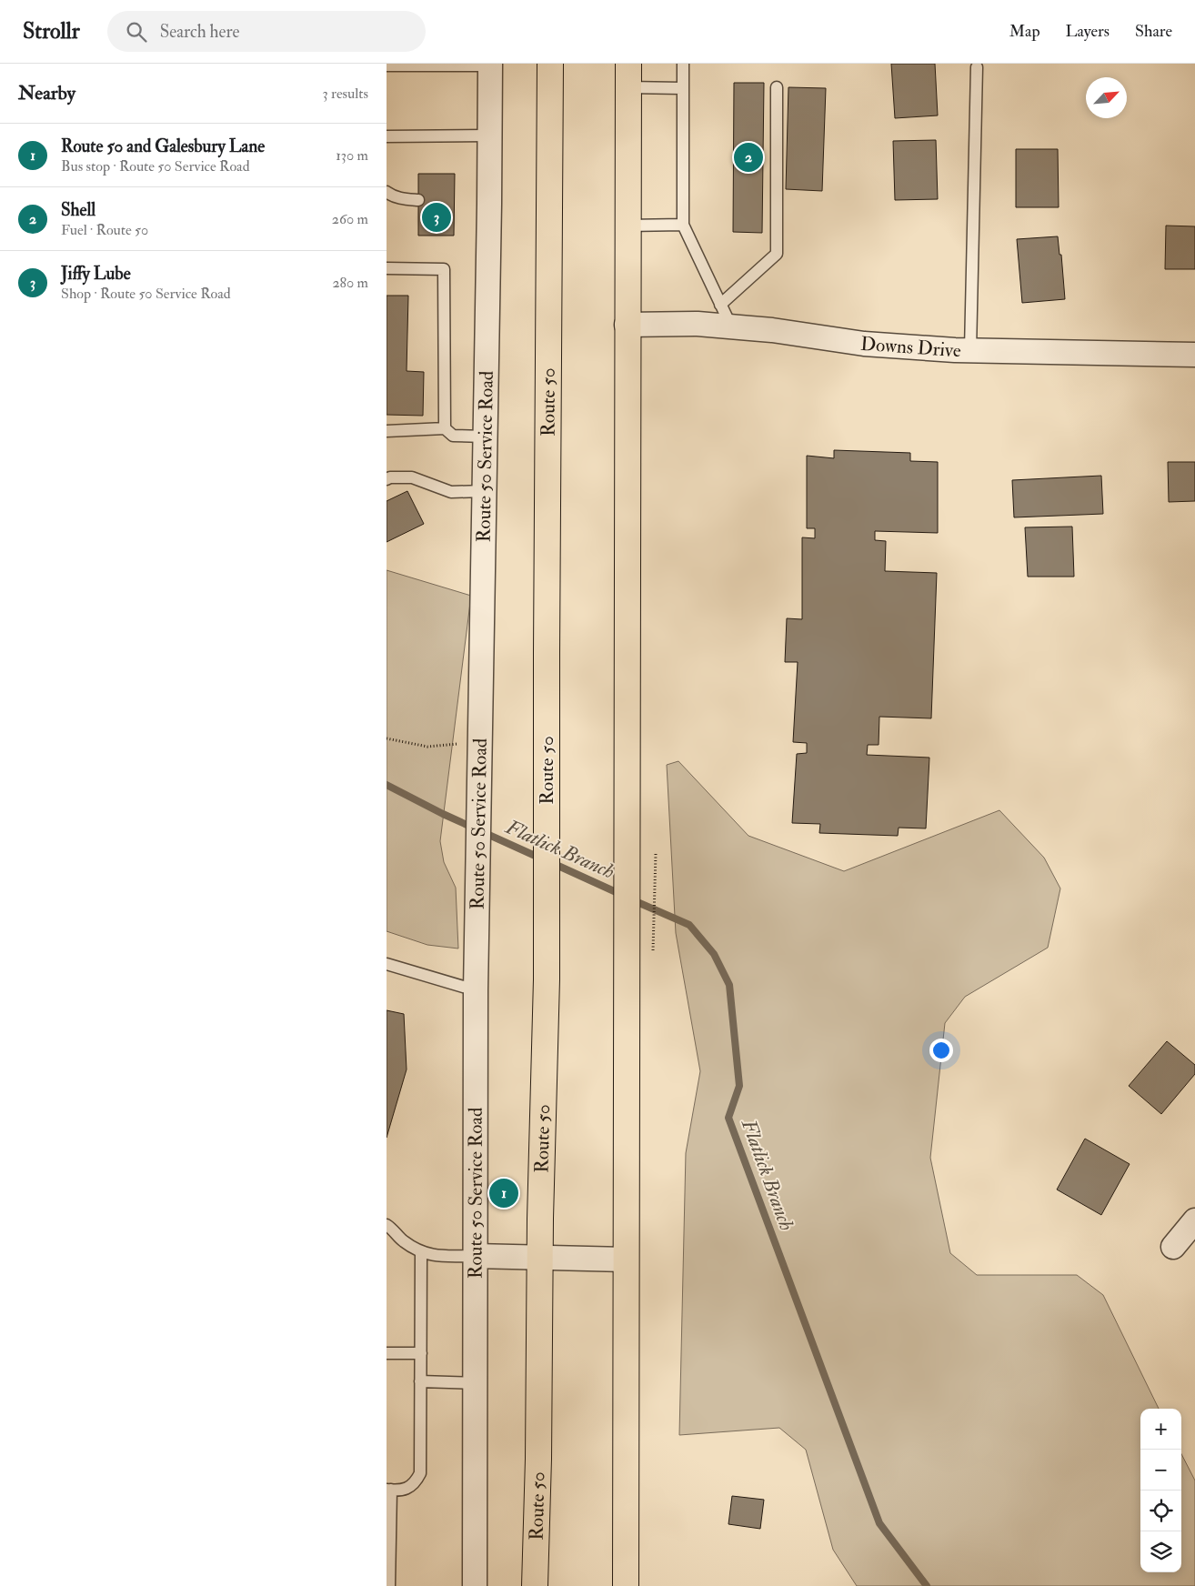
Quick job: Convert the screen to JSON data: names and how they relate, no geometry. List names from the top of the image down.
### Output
{
  "streets": {
    "highway": ["Route 50"],
    "street": ["Downs Drive", "Route 50 Service Road"]
  },
  "water": ["Flatlick Branch"],
  "north": "top right",
  "page": {
    "header": "Strollr",
    "search": "Search here",
    "nav": ["Map", "Layers", "Share"],
    "heading": ["Nearby", "3 results"],
    "list": [
      {
        "mark": "1",
        "name": "Route 50 and Galesbury Lane",
        "note": "Bus stop · Route 50 Service Road",
        "value": "130 m"
      },
      {
        "mark": "2",
        "name": "Shell",
        "note": "Fuel · Route 50",
        "value": "260 m"
      },
      {
        "mark": "3",
        "name": "Jiffy Lube",
        "note": "Shop · Route 50 Service Road",
        "value": "280 m"
      }
    ],
    "pins": ["2", "3", "1"],
    "map_buttons": ["+", "−"]
  }
}
